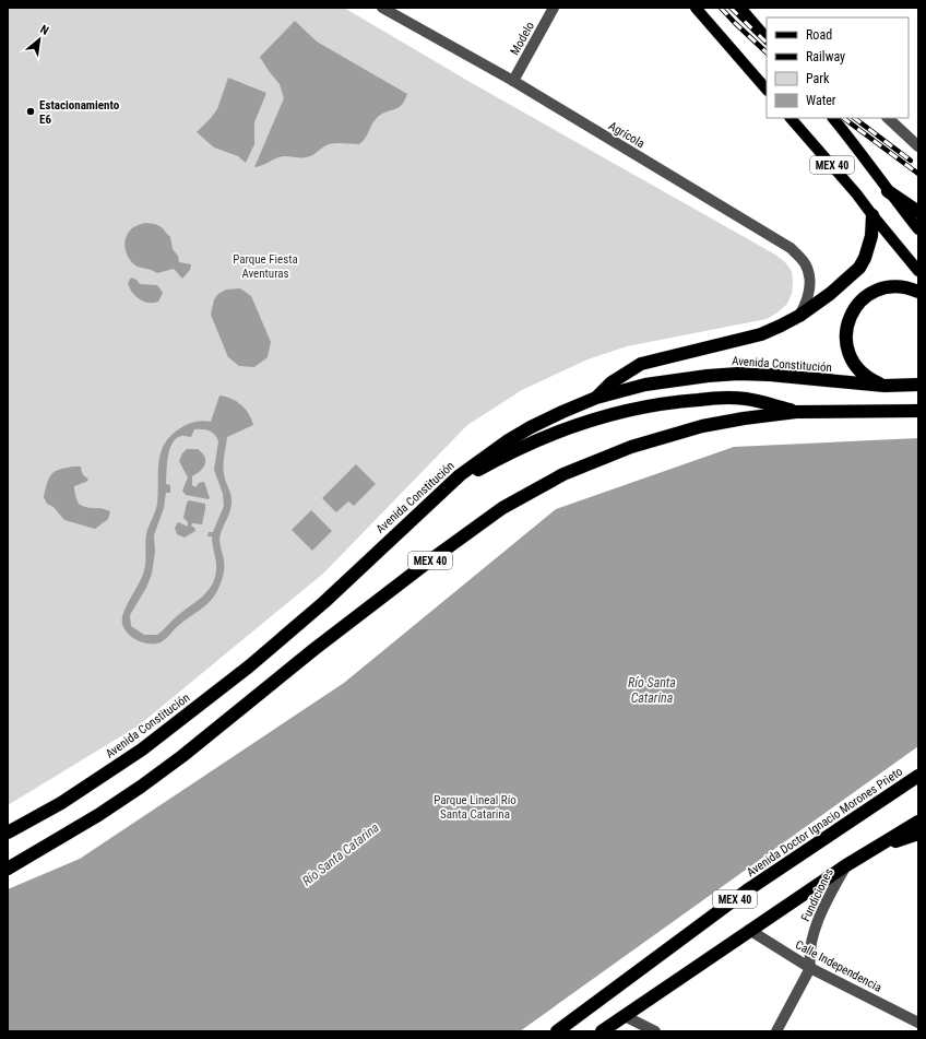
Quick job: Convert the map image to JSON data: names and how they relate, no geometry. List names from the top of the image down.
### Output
{
  "streets": {
    "highway": ["MEX 40", "Avenida Constitución", "Avenida Doctor Ignacio Morones Prieto"],
    "street": [
      "Modelo",
      "Agrícola",
      "Fundiciones",
      "Calle Independencia"
    ]
  },
  "crossings": [
    ["Modelo", "Agrícola"],
    ["MEX 40", "Fundiciones"],
    ["MEX 40", "Calle Independencia"],
    ["Fundiciones", "Calle Independencia"]
  ],
  "water": ["Río Santa Catarina"],
  "parks": ["Parque Fiesta Aventuras", "Parque Lineal Río Santa Catarina"],
  "places": ["Estacionamiento E6"],
  "legend": [
    "Road",
    "Railway",
    "Park",
    "Water"
  ],
  "north": "top right"
}
